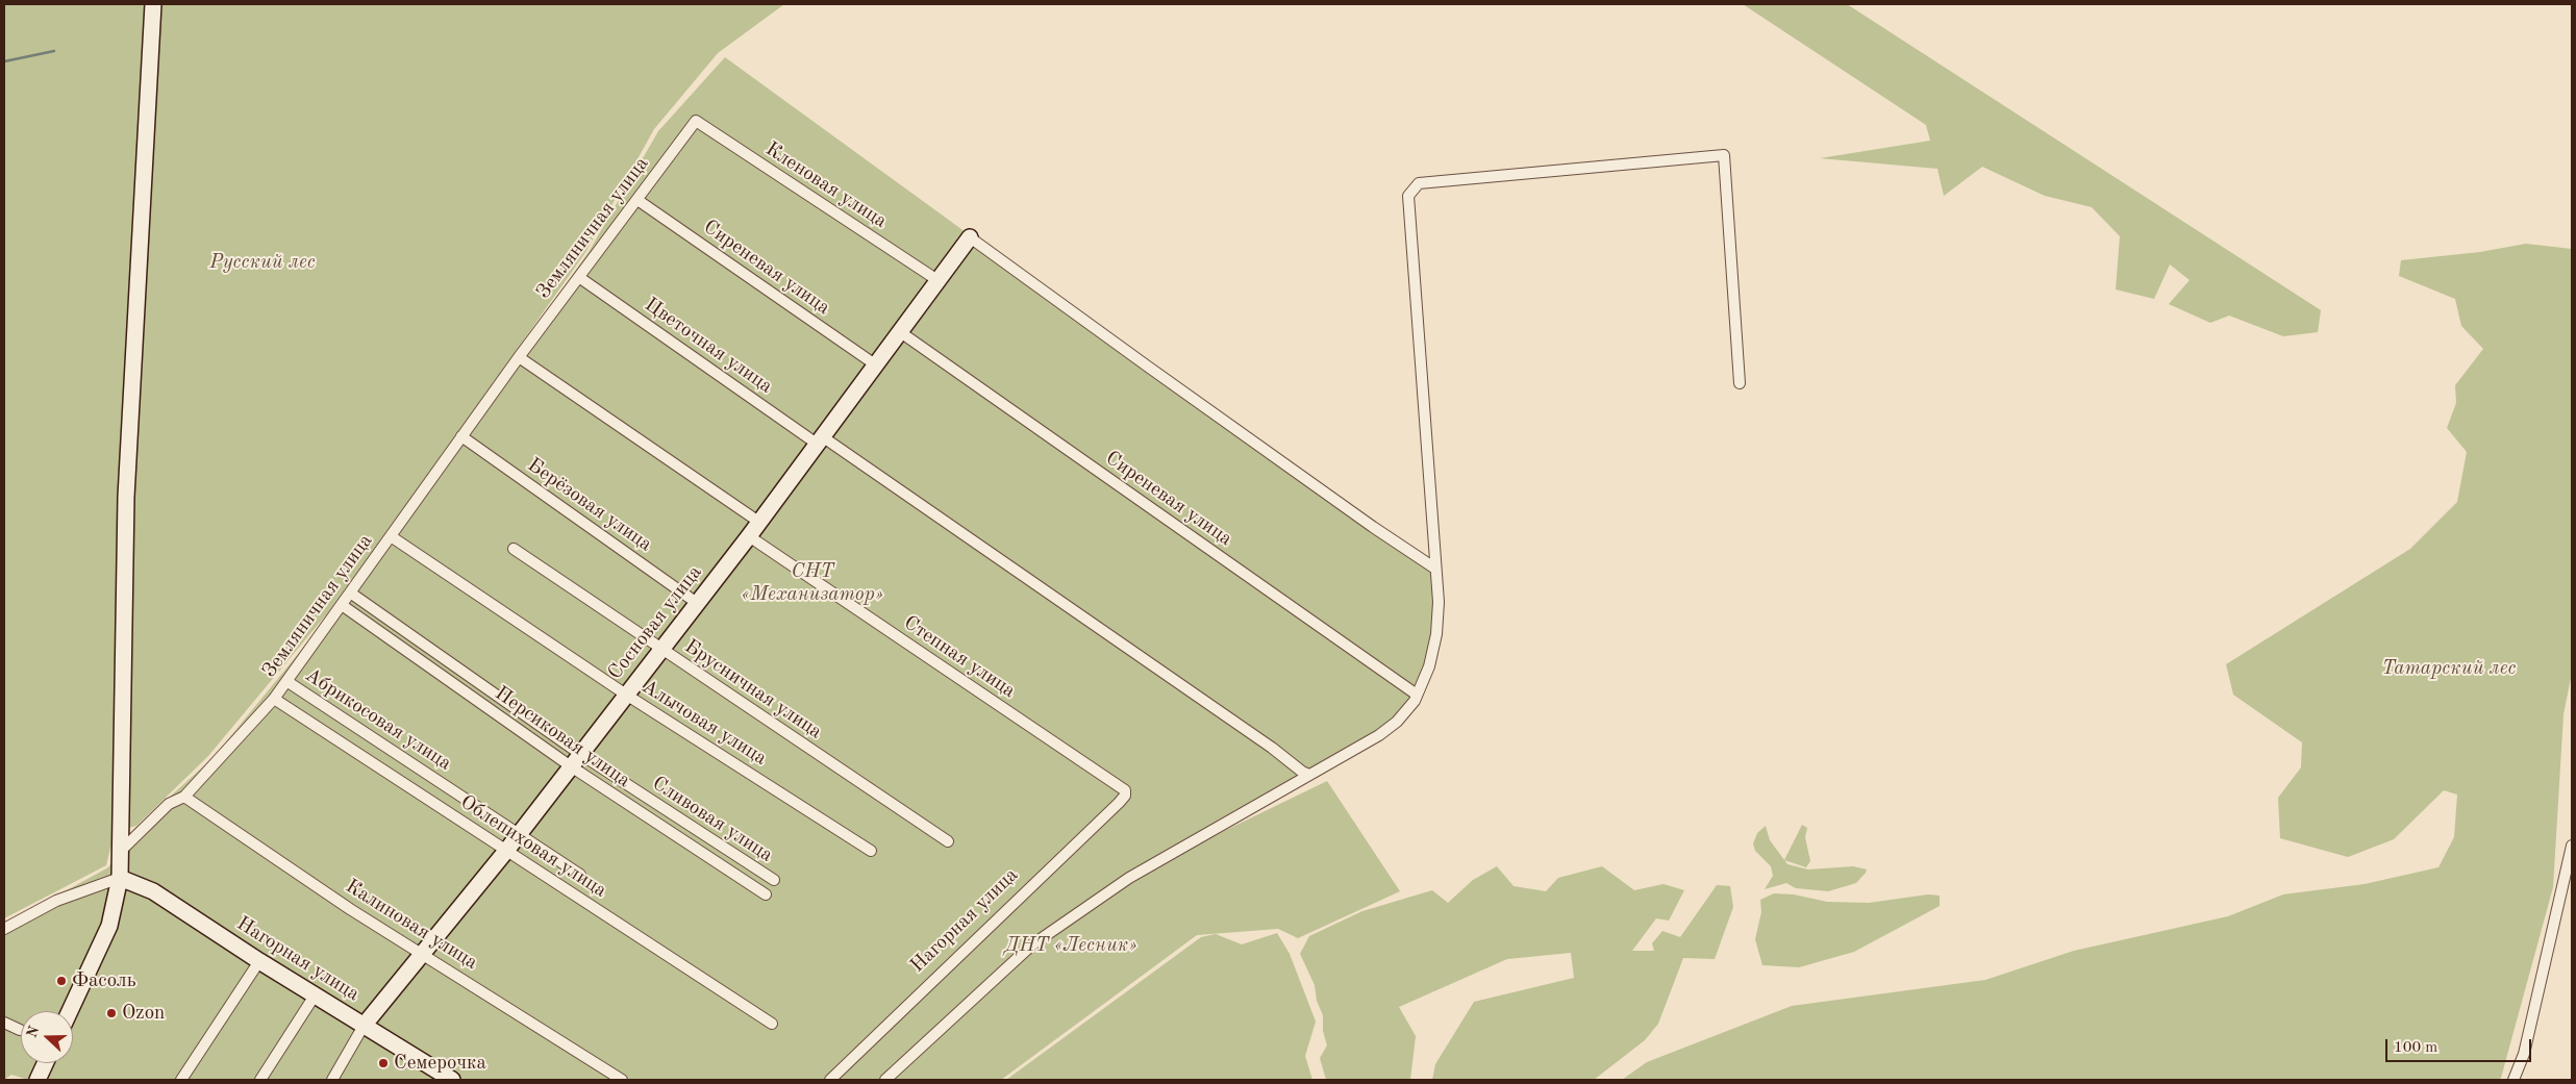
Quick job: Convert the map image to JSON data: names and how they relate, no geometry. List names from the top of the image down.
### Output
{
  "streets": {
    "street": [
      "Кленовая улица",
      "Земляничная улица",
      "Сиреневая улица",
      "Цветочная улица",
      "Берёзовая улица",
      "Сосновая улица",
      "Степная улица",
      "Брусничная улица",
      "Абрикосовая улица",
      "Алычовая улица",
      "Персиковая улица",
      "Сливовая улица",
      "Облепиховая улица",
      "Нагорная улица",
      "Калиновая улица"
    ]
  },
  "crossings": [
    ["Кленовая улица", "Земляничная улица"],
    ["Кленовая улица", "Сосновая улица"],
    ["Земляничная улица", "Сиреневая улица"],
    ["Земляничная улица", "Цветочная улица"],
    ["Земляничная улица", "Берёзовая улица"],
    ["Земляничная улица", "Абрикосовая улица"],
    ["Земляничная улица", "Алычовая улица"],
    ["Земляничная улица", "Персиковая улица"],
    ["Земляничная улица", "Сливовая улица"],
    ["Земляничная улица", "Облепиховая улица"],
    ["Земляничная улица", "Калиновая улица"],
    ["Сиреневая улица", "Сосновая улица"],
    ["Цветочная улица", "Сосновая улица"],
    ["Берёзовая улица", "Сосновая улица"],
    ["Сосновая улица", "Степная улица"],
    ["Сосновая улица", "Брусничная улица"],
    ["Сосновая улица", "Абрикосовая улица"],
    ["Сосновая улица", "Алычовая улица"],
    ["Сосновая улица", "Персиковая улица"],
    ["Сосновая улица", "Сливовая улица"],
    ["Сосновая улица", "Облепиховая улица"],
    ["Сосновая улица", "Нагорная улица"],
    ["Сосновая улица", "Калиновая улица"],
    ["Степная улица", "Нагорная улица"],
    ["Персиковая улица", "Сливовая улица"]
  ],
  "parks": [
    "Русский лес",
    "СНТ «Механизатор»",
    "Татарский лес",
    "ДНТ «Лесник»"
  ],
  "places": ["Фасоль", "Ozon", "Семерочка"],
  "scale_bar": "100 m",
  "north": "left"
}
